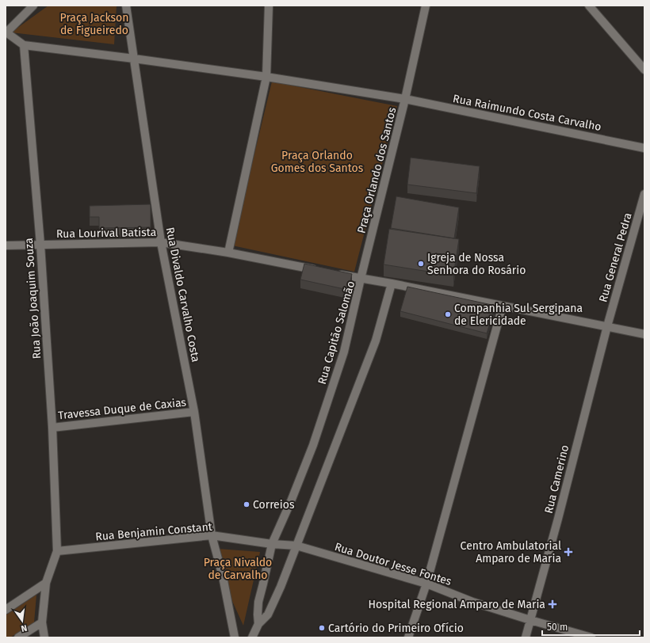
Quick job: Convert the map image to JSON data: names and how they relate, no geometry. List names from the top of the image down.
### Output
{
  "streets": {
    "street": [
      "Rua Raimundo Costa Carvalho",
      "Praça Orlando dos Santos",
      "Rua Lourival Batista",
      "Rua General Pedra",
      "Rua Divaldo Carvalho Costa",
      "Rua João Joaquim Souza",
      "Rua Capitão Salomão",
      "Travessa Duque de Caxias",
      "Rua Camerino",
      "Rua Benjamin Constant",
      "Rua Doutor Jesse Fontes"
    ]
  },
  "crossings": [
    ["Rua Raimundo Costa Carvalho", "Praça Orlando dos Santos"],
    ["Praça Orlando dos Santos", "Rua Divaldo Carvalho Costa"],
    ["Praça Orlando dos Santos", "Rua Capitão Salomão"],
    ["Rua Lourival Batista", "Rua Divaldo Carvalho Costa"],
    ["Rua Lourival Batista", "Rua João Joaquim Souza"],
    ["Rua General Pedra", "Rua Camerino"],
    ["Rua Divaldo Carvalho Costa", "Travessa Duque de Caxias"],
    ["Rua Divaldo Carvalho Costa", "Rua Benjamin Constant"],
    ["Rua João Joaquim Souza", "Travessa Duque de Caxias"],
    ["Rua João Joaquim Souza", "Rua Benjamin Constant"],
    ["Rua Capitão Salomão", "Rua Benjamin Constant"],
    ["Rua Capitão Salomão", "Rua Doutor Jesse Fontes"],
    ["Rua Camerino", "Rua Doutor Jesse Fontes"],
    ["Rua Benjamin Constant", "Rua Doutor Jesse Fontes"]
  ],
  "parks": ["Praça Jackson de Figueiredo", "Praça Orlando Gomes dos Santos", "Praça Nivaldo de Carvalho"],
  "places": {
    "other": [
      "Igreja de Nossa Senhora do Rosário",
      "Companhia Sul Sergipana de Elericidade",
      "Correios",
      "Cartório do Primeiro Ofício"
    ],
    "health": ["Centro Ambulatorial Amparo de Maria", "Hospital Regional Amparo de Maria"]
  },
  "scale_bar": "50 m",
  "north": "bottom"
}
